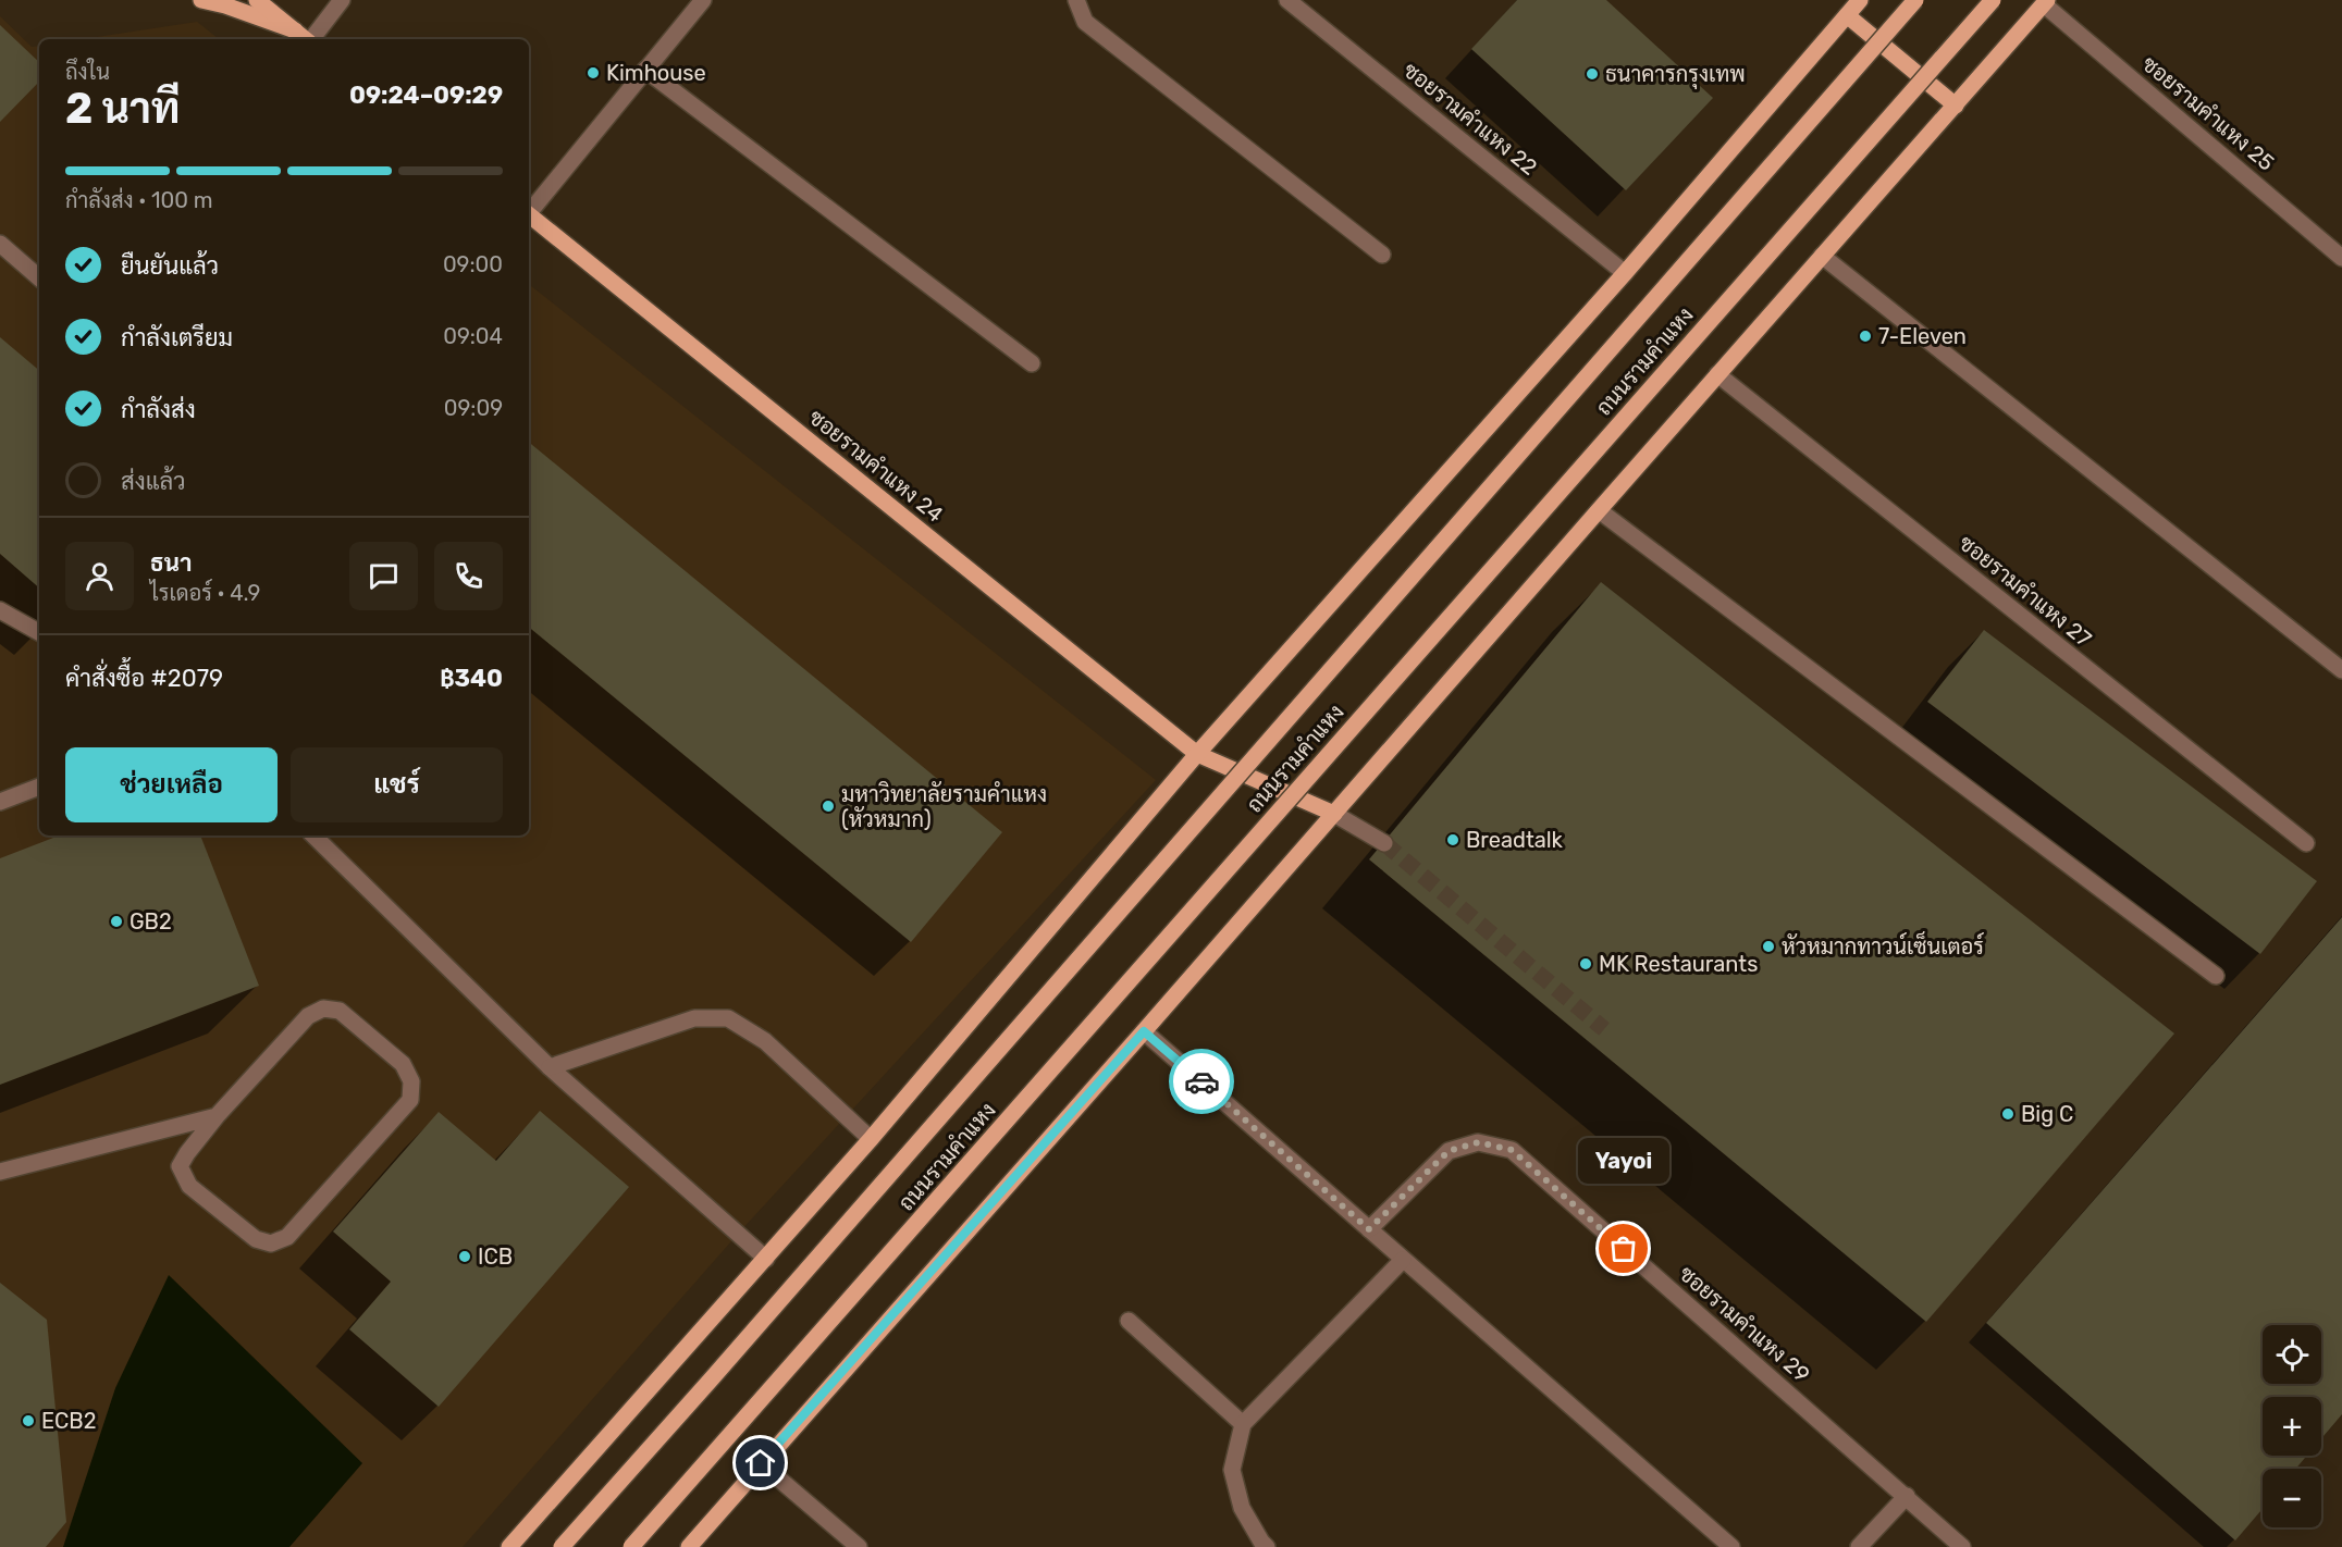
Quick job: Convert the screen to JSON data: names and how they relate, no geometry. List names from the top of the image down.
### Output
{
  "streets": {
    "main road": ["ถนนรามคำแหง", "ซอยรามคำแหง 24"],
    "street": [
      "ซอยรามคำแหง 25",
      "ซอยรามคำแหง 22",
      "ซอยรามคำแหง 27",
      "ซอยรามคำแหง 29"
    ]
  },
  "places": [
    "Kimhouse",
    "ธนาคารกรุงเทพ",
    "7-Eleven",
    "มหาวิทยาลัยรามคำแหง (หัวหมาก)",
    "Breadtalk",
    "GB2",
    "หัวหมากทาวน์เซ็นเตอร์",
    "MK Restaurants",
    "Big C",
    "Yayoi",
    "ICB",
    "ECB2"
  ],
  "page": {
    "heading": ["2 นาที", "ถึงใน", "09:24–09:29"],
    "panel": [
      "ธนา",
      "ไรเดอร์ · 4.9",
      "คำสั่งซื้อ #2079",
      "฿340"
    ],
    "bar": "กำลังส่ง · 100 m",
    "list": [
      ["ยืนยันแล้ว", "09:00"],
      ["กำลังเตรียม", "09:04"],
      ["กำลังส่ง", "09:09"],
      "ส่งแล้ว"
    ],
    "buttons": ["ช่วยเหลือ", "แชร์"],
    "bubble": "Yayoi",
    "map_buttons": ["+", "−"]
  }
}
